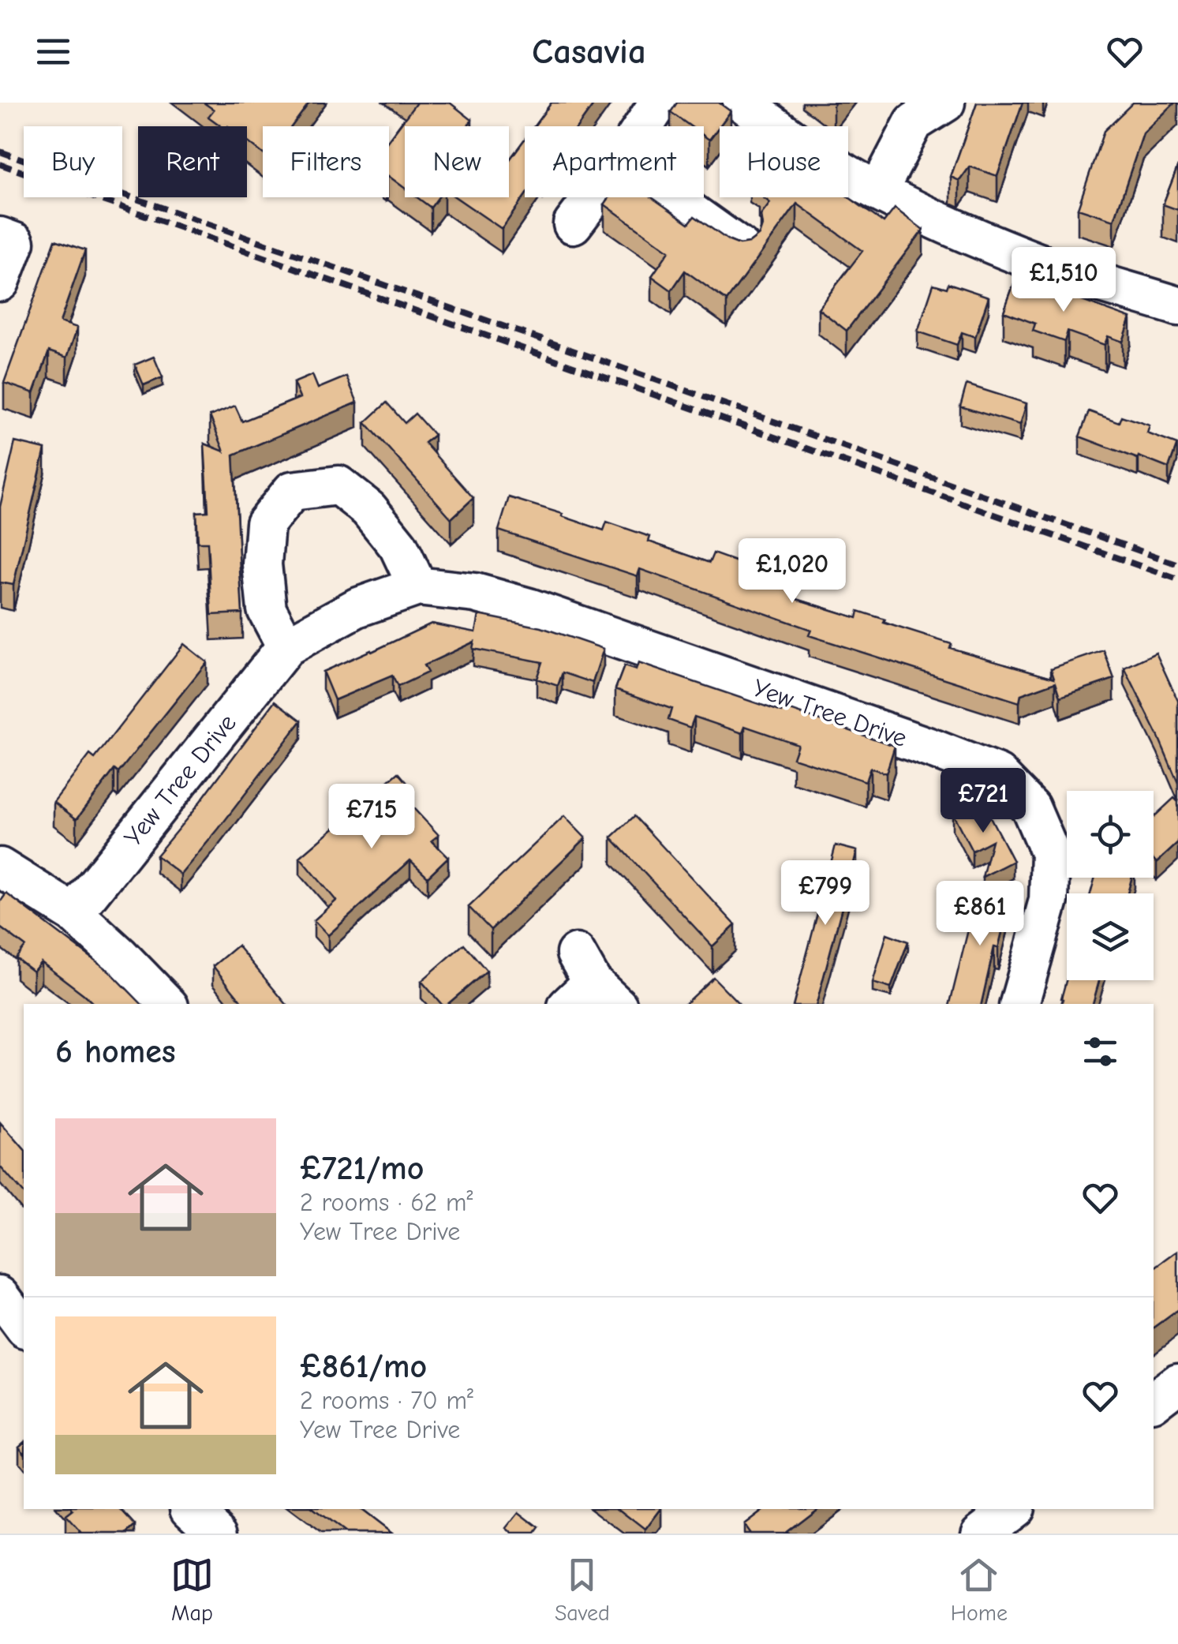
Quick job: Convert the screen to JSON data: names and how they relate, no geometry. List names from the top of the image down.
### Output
{
  "streets": {
    "street": ["Yew Tree Drive"]
  },
  "page": {
    "header": "Casavia",
    "chip": [
      "Buy",
      "Rent",
      "Filters",
      "New",
      "Apartment",
      "House"
    ],
    "price": [
      "£1,510",
      "£1,020",
      "£721",
      "£715",
      "£799",
      "£861"
    ],
    "heading": "6 homes",
    "list": [
      {
        "name": "£721/mo",
        "note": "2 rooms · 62 m² · Yew Tree Drive"
      },
      {
        "name": "£861/mo",
        "note": "2 rooms · 70 m² · Yew Tree Drive"
      }
    ],
    "tabs": ["Map", "Saved", "Home"]
  }
}
